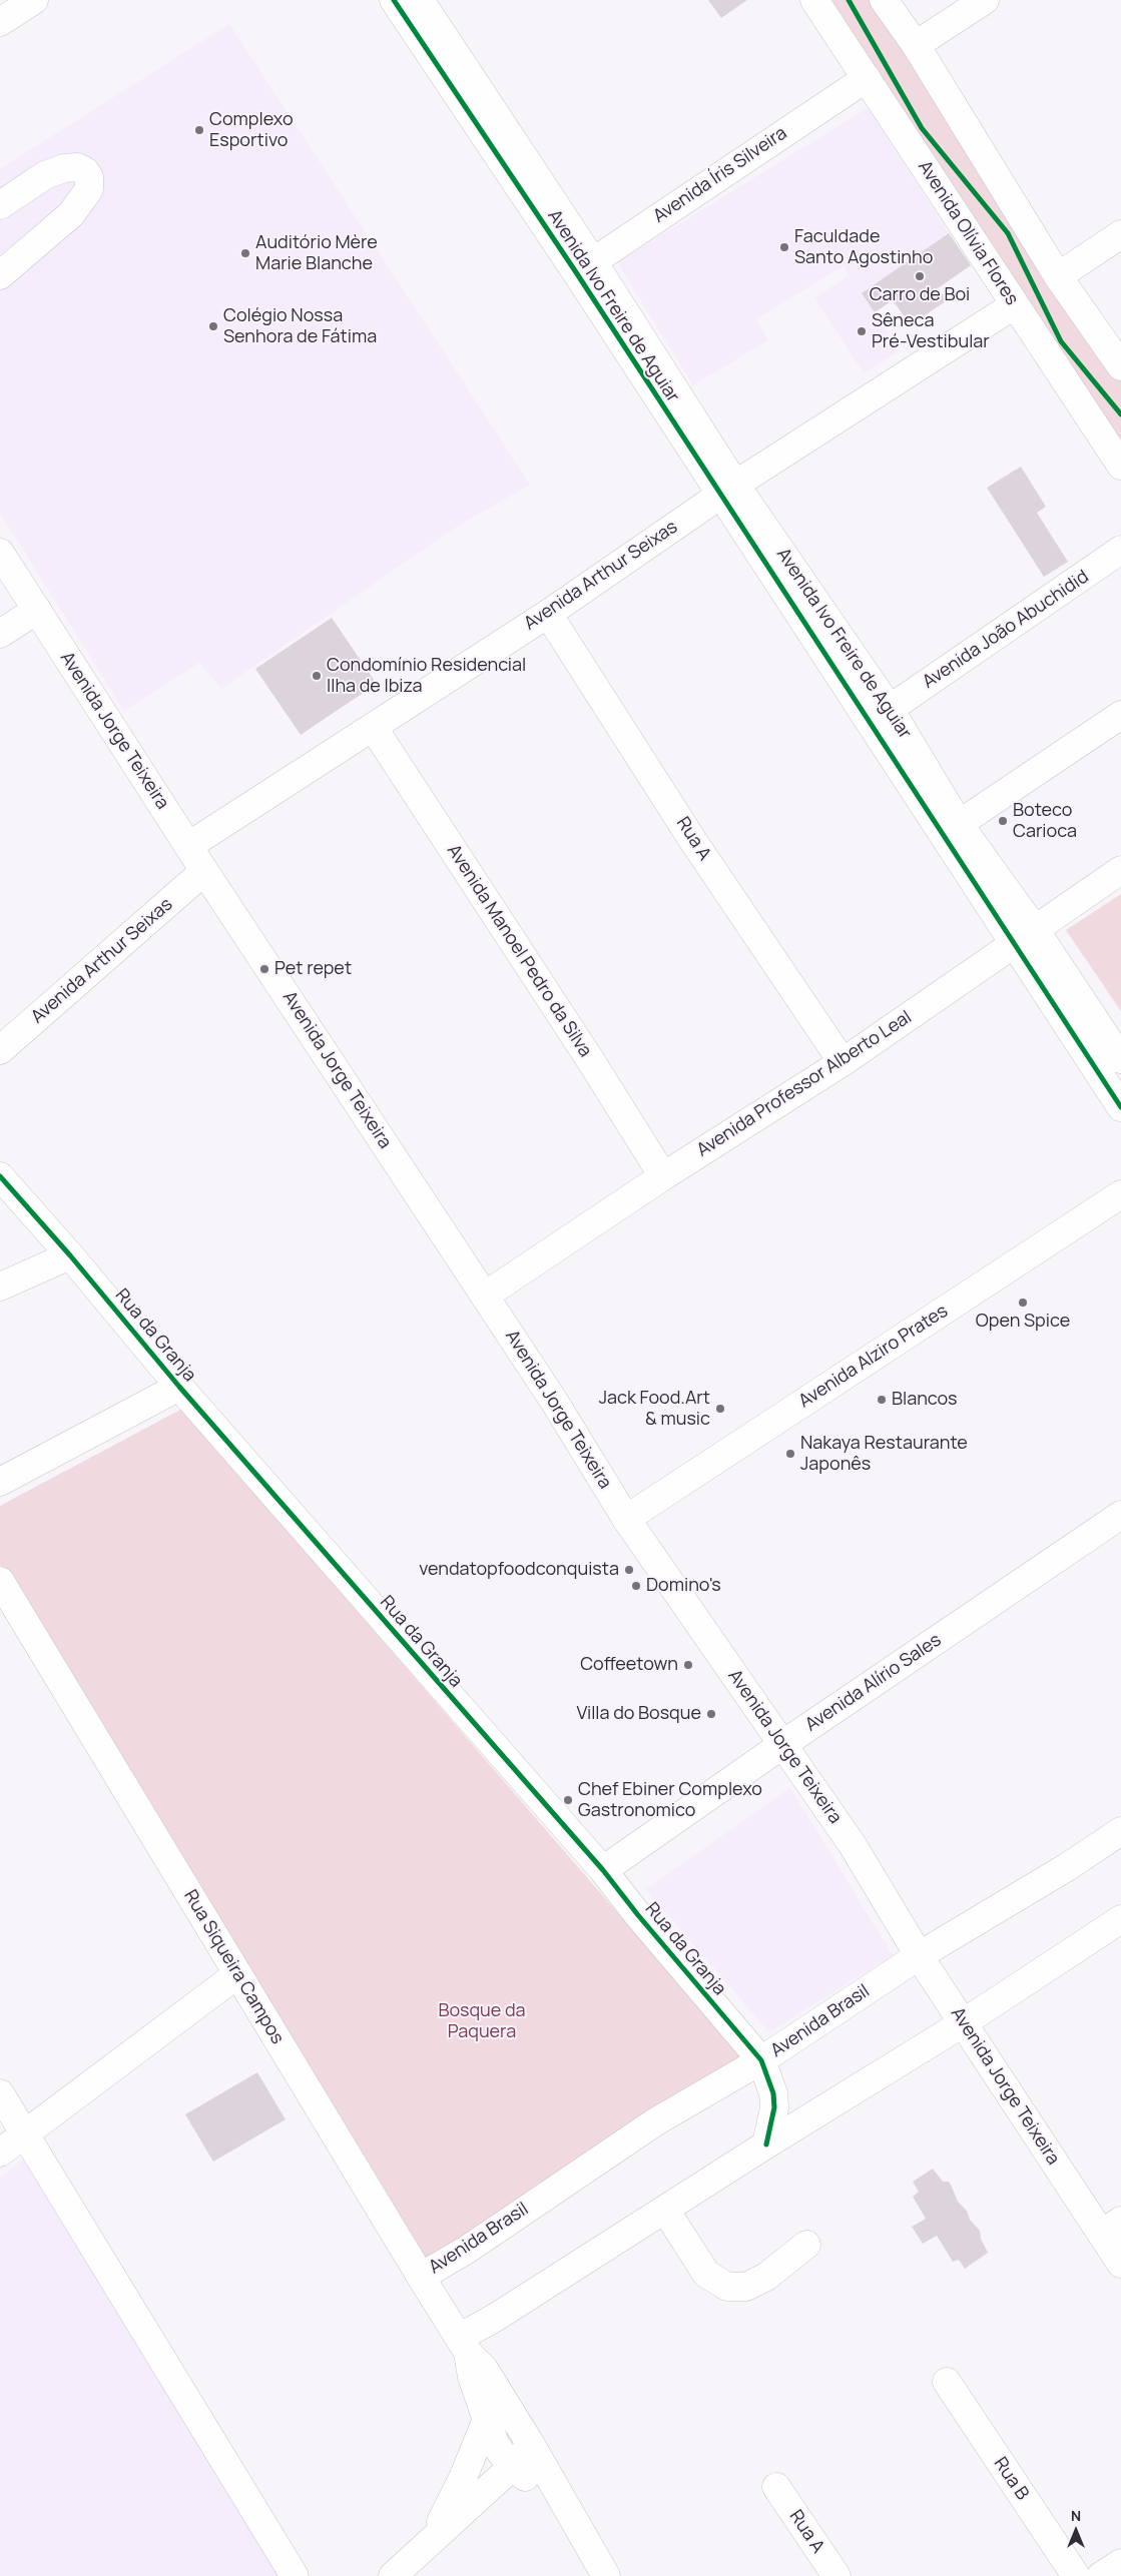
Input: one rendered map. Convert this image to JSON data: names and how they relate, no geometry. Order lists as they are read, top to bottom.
{
  "streets": {
    "street": [
      "Avenida Íris Silveira",
      "Avenida Olívia Flores",
      "Avenida Ivo Freire de Aguiar",
      "Avenida Arthur Seixas",
      "Avenida João Abuchidid",
      "Avenida Jorge Teixeira",
      "Rua A",
      "Avenida Manoel Pedro da Silva",
      "Avenida Professor Alberto Leal",
      "Rua da Granja",
      "Avenida Alziro Prates",
      "Avenida Alírio Sales",
      "Rua Siqueira Campos",
      "Avenida Brasil",
      "Rua B"
    ]
  },
  "crossings": [
    ["Avenida Íris Silveira", "Avenida Olívia Flores"],
    ["Avenida Íris Silveira", "Avenida Ivo Freire de Aguiar"],
    ["Avenida Olívia Flores", "Avenida Arthur Seixas"],
    ["Avenida Ivo Freire de Aguiar", "Avenida Arthur Seixas"],
    ["Avenida Ivo Freire de Aguiar", "Avenida João Abuchidid"],
    ["Avenida Ivo Freire de Aguiar", "Avenida Professor Alberto Leal"],
    ["Avenida Arthur Seixas", "Avenida Jorge Teixeira"],
    ["Avenida Arthur Seixas", "Rua A"],
    ["Avenida Arthur Seixas", "Avenida Manoel Pedro da Silva"],
    ["Avenida Jorge Teixeira", "Avenida Professor Alberto Leal"],
    ["Avenida Jorge Teixeira", "Avenida Alziro Prates"],
    ["Avenida Jorge Teixeira", "Avenida Alírio Sales"],
    ["Avenida Jorge Teixeira", "Avenida Brasil"],
    ["Rua A", "Avenida Professor Alberto Leal"],
    ["Avenida Manoel Pedro da Silva", "Avenida Professor Alberto Leal"],
    ["Rua da Granja", "Avenida Alírio Sales"],
    ["Rua da Granja", "Avenida Brasil"],
    ["Rua Siqueira Campos", "Avenida Brasil"]
  ],
  "parks": ["Bosque da Paquera"],
  "places": [
    "Complexo Esportivo",
    "Faculdade Santo Agostinho",
    "Auditório Mère Marie Blanche",
    "Carro de Boi",
    "Colégio Nossa Senhora de Fátima",
    "Sêneca Pré-Vestibular",
    "Condomínio Residencial Ilha de Ibiza",
    "Boteco Carioca",
    "Pet repet",
    "Open Spice",
    "Blancos",
    "Jack Food.Art & music",
    "Nakaya Restaurante Japonês",
    "vendatopfoodconquista",
    "Domino's",
    "Coffeetown",
    "Villa do Bosque",
    "Chef Ebiner Complexo Gastronomico"
  ],
  "north": "top"
}
